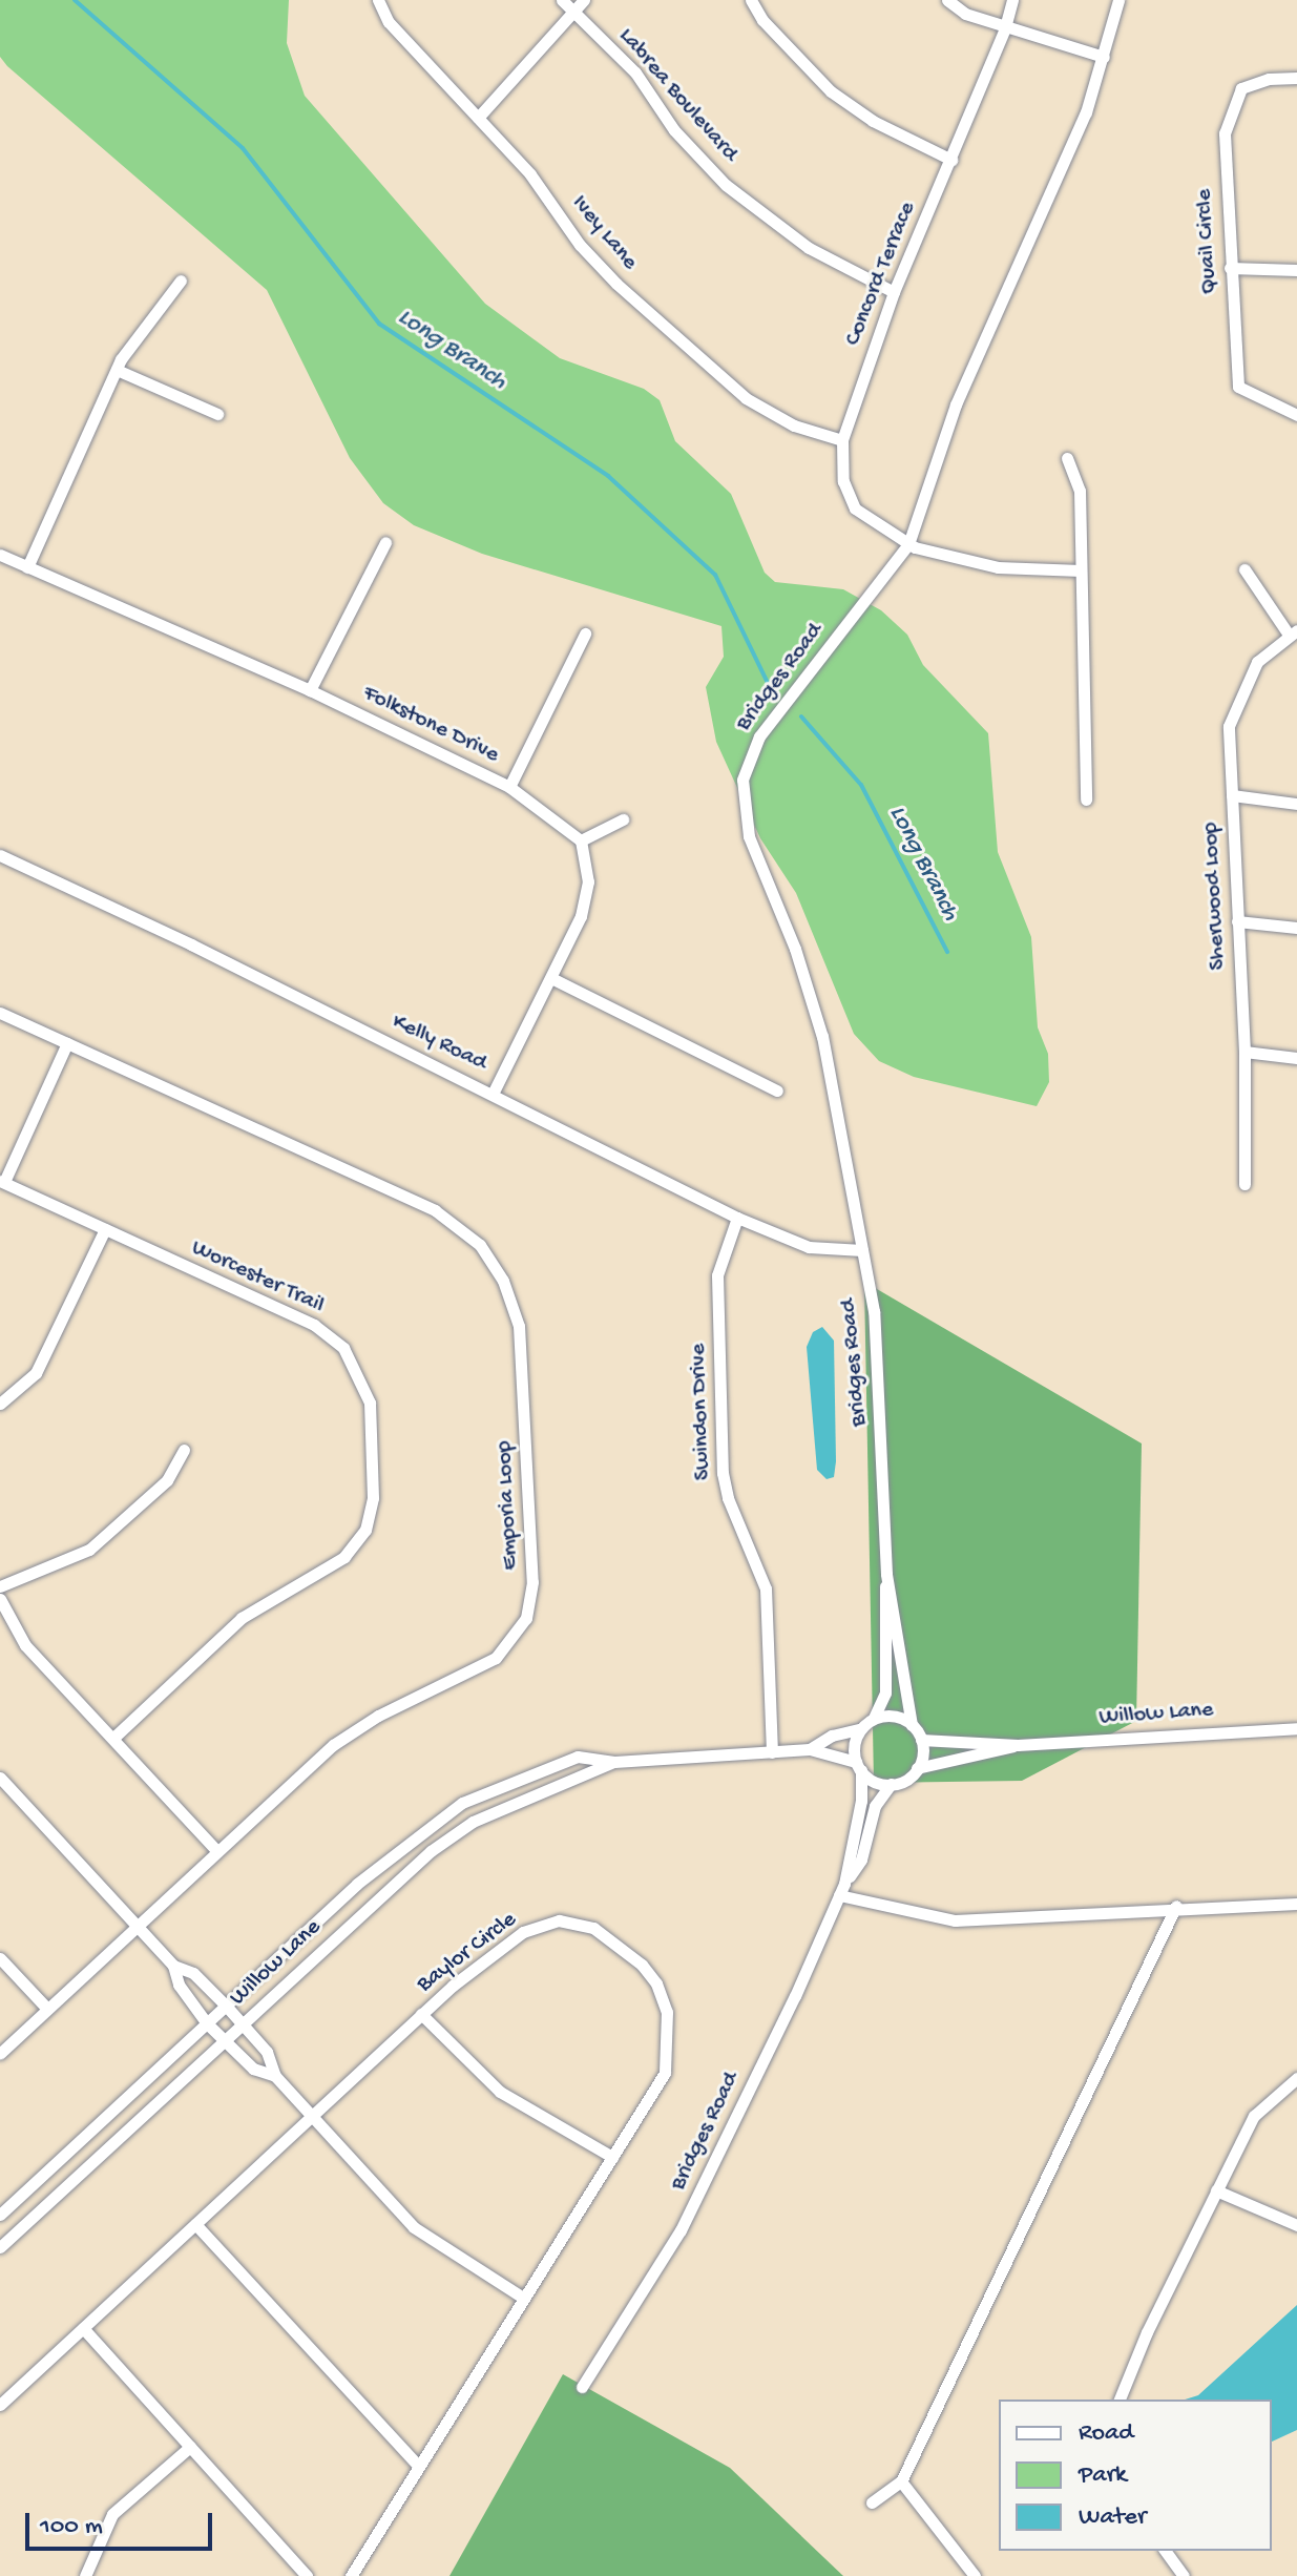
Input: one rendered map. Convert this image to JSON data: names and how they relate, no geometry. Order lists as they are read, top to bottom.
{
  "streets": {
    "street": [
      "Labrea Boulevard",
      "Ivey Lane",
      "Quail Circle",
      "Concord Terrace",
      "Bridges Road",
      "Folkstone Drive",
      "Sherwood Loop",
      "Kelly Road",
      "Worcester Trail",
      "Swindon Drive",
      "Emporia Loop",
      "Willow Lane",
      "Baylor Circle"
    ]
  },
  "crossings": [
    ["Labrea Boulevard", "Concord Terrace"],
    ["Ivey Lane", "Concord Terrace"],
    ["Concord Terrace", "Bridges Road"],
    ["Bridges Road", "Kelly Road"],
    ["Bridges Road", "Willow Lane"],
    ["Kelly Road", "Swindon Drive"],
    ["Swindon Drive", "Willow Lane"]
  ],
  "water": ["Long Branch"],
  "legend": ["Road", "Park", "Water"],
  "scale_bar": "100 m"
}
